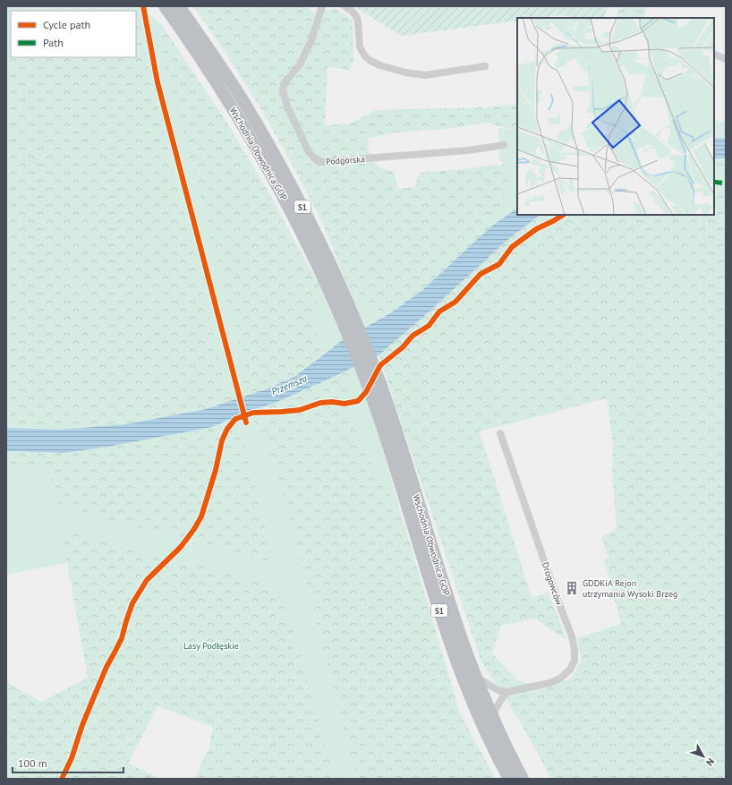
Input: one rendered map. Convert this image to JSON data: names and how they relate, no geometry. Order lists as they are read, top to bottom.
{
  "streets": {
    "highway": ["Wschodnia Obwodnica GOP", "S1"],
    "street": ["Podgórska", "Drogowców"]
  },
  "water": ["Przemsza"],
  "parks": ["Lasy Podłęskie"],
  "places": {
    "building": ["GDDKiA Rejon utrzymania Wysoki Brzeg"]
  },
  "legend": ["Cycle path", "Path"],
  "scale_bar": "100 m",
  "north": "bottom right"
}
